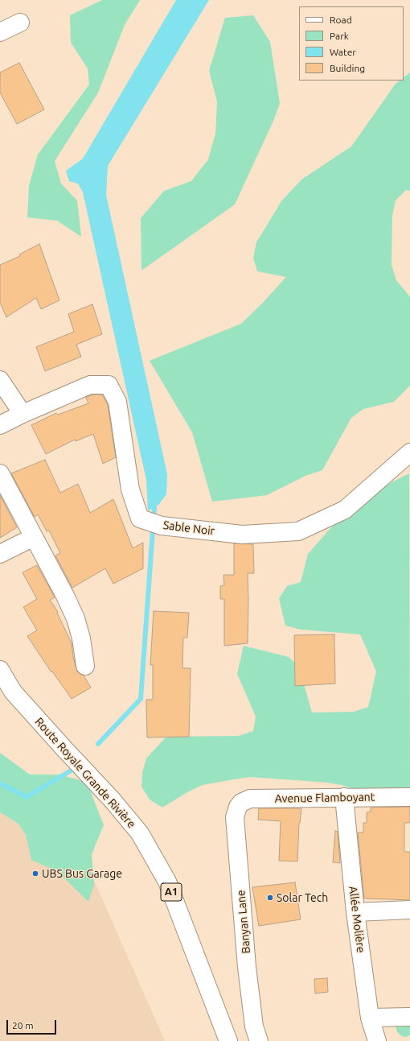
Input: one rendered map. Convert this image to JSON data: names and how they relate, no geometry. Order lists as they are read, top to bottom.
{
  "streets": {
    "street": [
      "Sable Noir",
      "Route Royale Grande Rivière",
      "Avenue Flamboyant",
      "A1",
      "Allée Molière",
      "Banyan Lane"
    ]
  },
  "crossings": [
    ["Avenue Flamboyant", "Allée Molière"],
    ["Avenue Flamboyant", "Banyan Lane"]
  ],
  "places": ["UBS Bus Garage", "Solar Tech"],
  "legend": [
    "Road",
    "Park",
    "Water",
    "Building"
  ],
  "scale_bar": "20 m"
}
